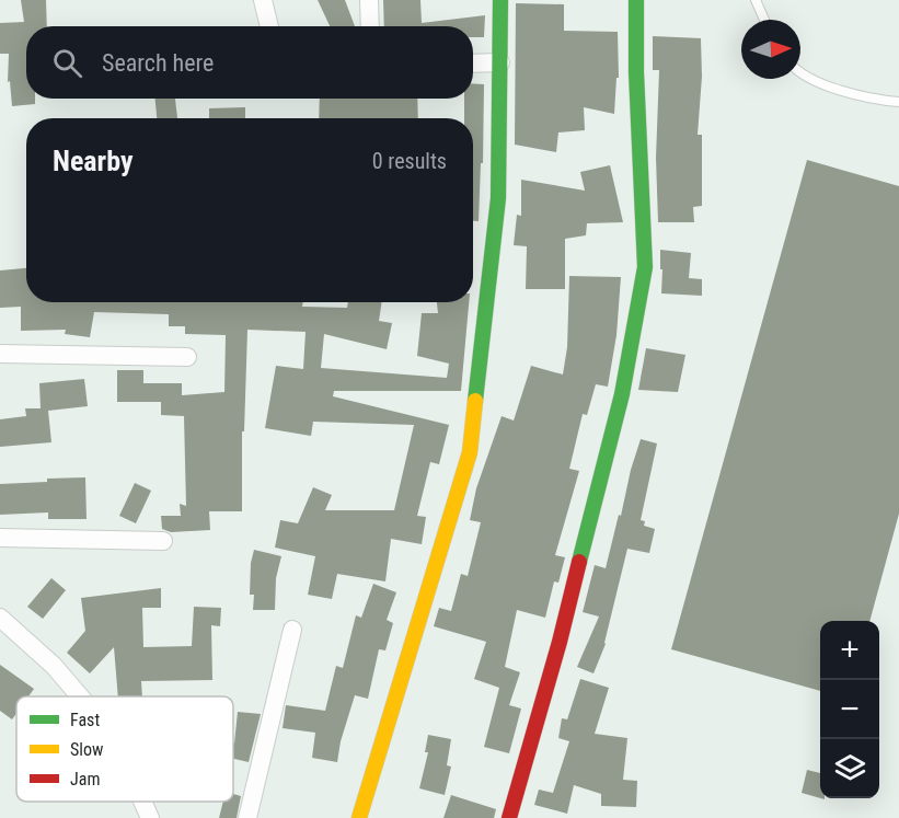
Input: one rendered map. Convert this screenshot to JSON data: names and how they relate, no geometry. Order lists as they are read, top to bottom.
{
  "legend": ["Fast", "Slow", "Jam"],
  "north": "right",
  "page": {
    "search": "Search here",
    "heading": ["Nearby", "0 results"],
    "map_buttons": ["+", "−"]
  }
}
